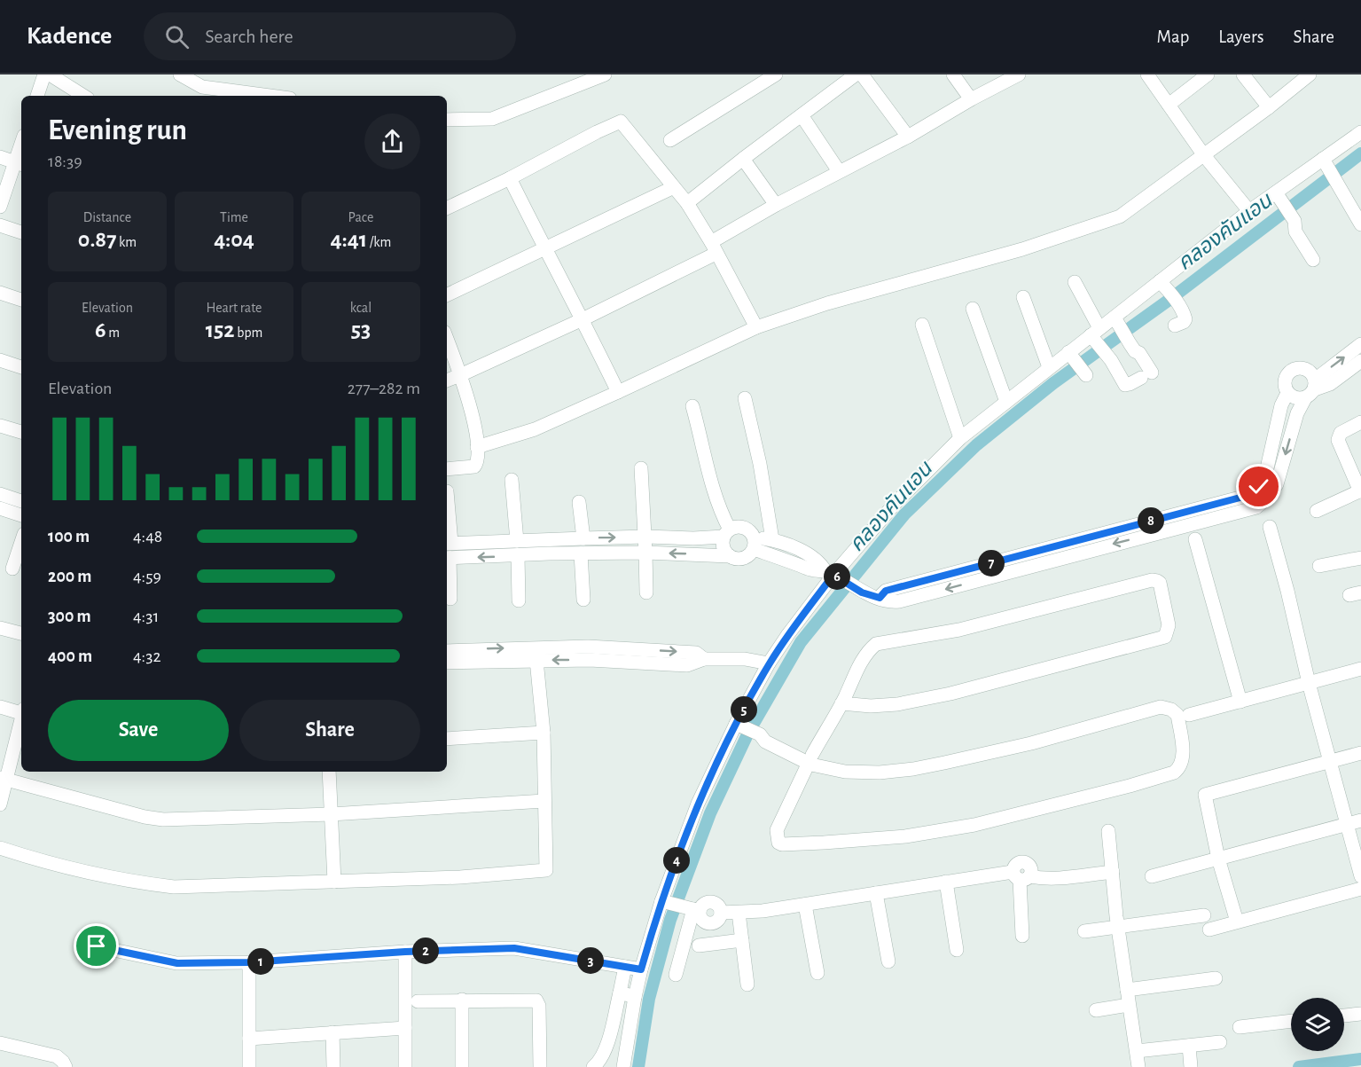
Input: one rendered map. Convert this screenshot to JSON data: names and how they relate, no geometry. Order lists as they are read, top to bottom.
{
  "water": ["คลองคันแอน"],
  "page": {
    "header": "Kadence",
    "search": "Search here",
    "nav": ["Map", "Layers", "Share"],
    "heading": ["Evening run", "18:39"],
    "stats": [
      ["Distance", "0.87 km"],
      ["Time", "4:04"],
      ["Pace", "4:41 /km"],
      ["Elevation", "6 m"],
      ["Heart rate", "152 bpm"],
      ["kcal", "53"]
    ],
    "chart": ["Elevation", "277–282 m"],
    "pins": [
      "8",
      "7",
      "6",
      "5",
      "4",
      "2",
      "3",
      "1"
    ],
    "list": [
      {
        "name": "100 m",
        "note": "4:48"
      },
      {
        "name": "200 m",
        "note": "4:59"
      },
      {
        "name": "300 m",
        "note": "4:31"
      },
      {
        "name": "400 m",
        "note": "4:32"
      }
    ],
    "buttons": ["Save", "Share"]
  }
}
